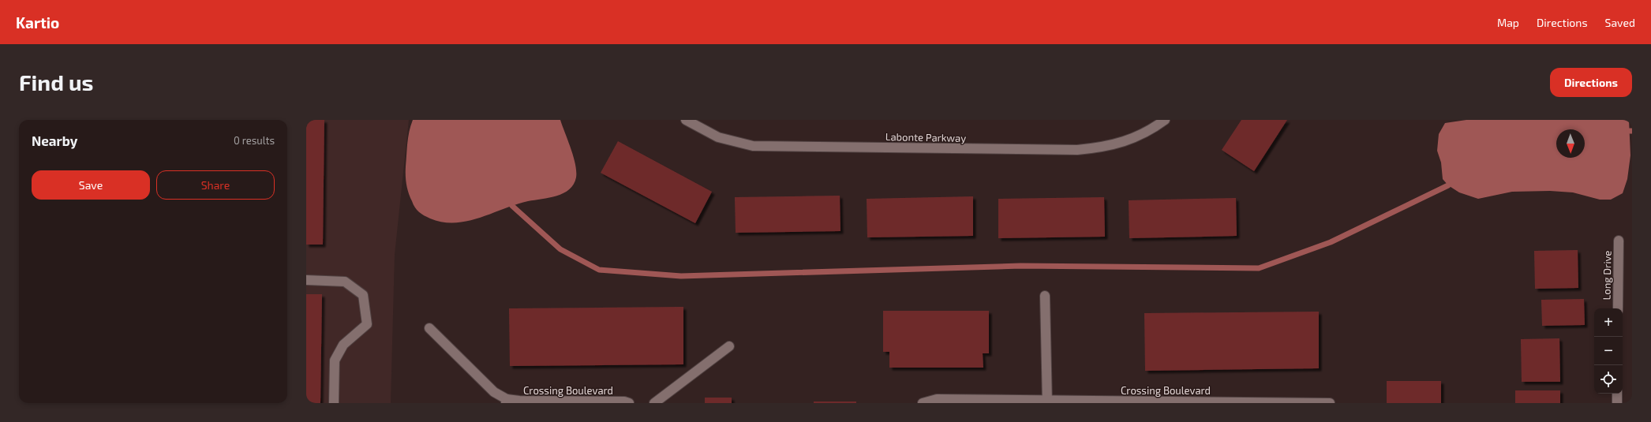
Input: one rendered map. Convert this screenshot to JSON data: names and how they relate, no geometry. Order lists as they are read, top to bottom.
{
  "streets": {
    "street": ["Labonte Parkway", "Long Drive", "Crossing Boulevard"]
  },
  "north": "bottom",
  "page": {
    "header": "Kartio",
    "nav": ["Map", "Directions", "Saved"],
    "buttons": [
      "Directions",
      ["Save", "Share"]
    ],
    "title": "Find us",
    "heading": ["Nearby", "0 results"],
    "map_buttons": ["+", "−"]
  }
}
